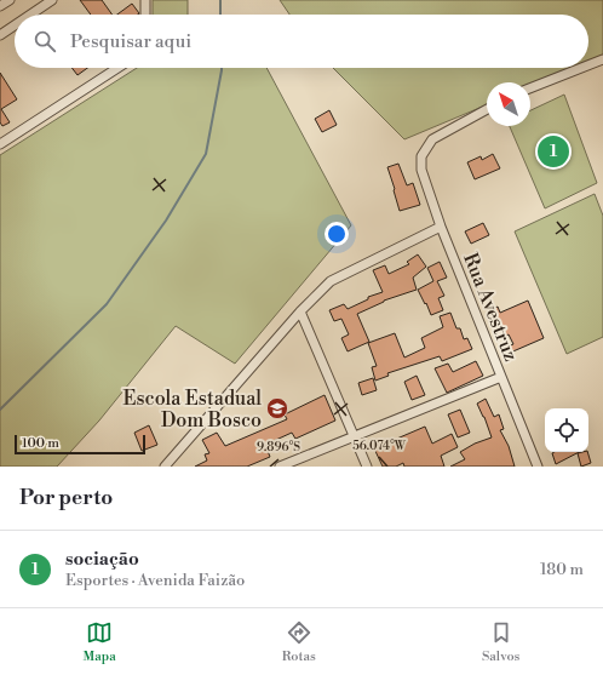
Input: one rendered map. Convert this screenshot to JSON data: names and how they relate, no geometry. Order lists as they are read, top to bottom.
{
  "streets": {
    "street": ["Rua Avestruz"]
  },
  "places": {
    "school or university": ["Escola Estadual Dom Bosco"]
  },
  "scale_bar": "100 m",
  "north": "top left",
  "page": {
    "search": "Pesquisar aqui",
    "pins": "1",
    "scale": "100 m",
    "heading": "Por perto",
    "list": [
      {
        "mark": "1",
        "name": "sociação",
        "note": "Esportes · Avenida Faizão",
        "value": "180 m"
      }
    ],
    "nav": ["Mapa", "Rotas", "Salvos"]
  },
  "coordinates": ["56.074°W", "9.896°S"]
}
